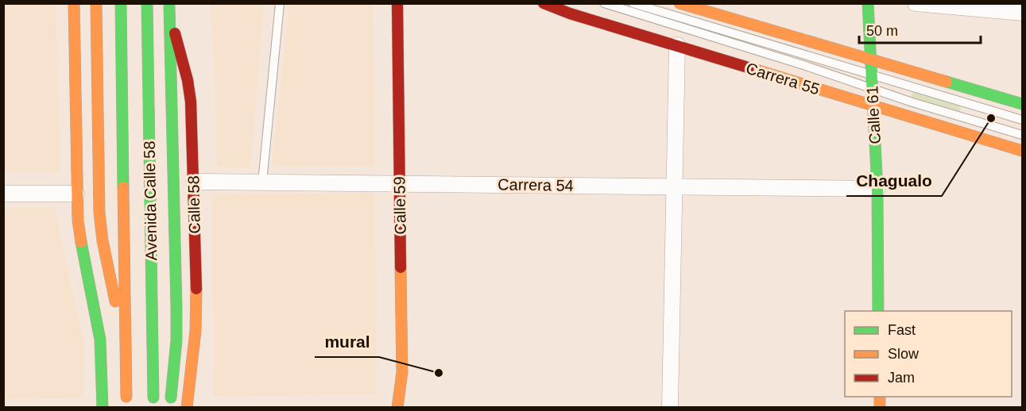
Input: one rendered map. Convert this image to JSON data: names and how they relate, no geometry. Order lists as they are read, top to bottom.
{
  "streets": {
    "main road": [
      "Carrera 55",
      "Calle 61",
      "Avenida Calle 58",
      "Calle 58",
      "Calle 59"
    ],
    "street": ["Carrera 54"]
  },
  "crossings": [
    ["Carrera 55", "Calle 61"],
    ["Calle 61", "Carrera 54"],
    ["Carrera 54", "Calle 58"],
    ["Carrera 54", "Calle 59"]
  ],
  "places": ["Chagualo", "mural"],
  "legend": ["Fast", "Slow", "Jam"],
  "scale_bar": "50 m"
}
